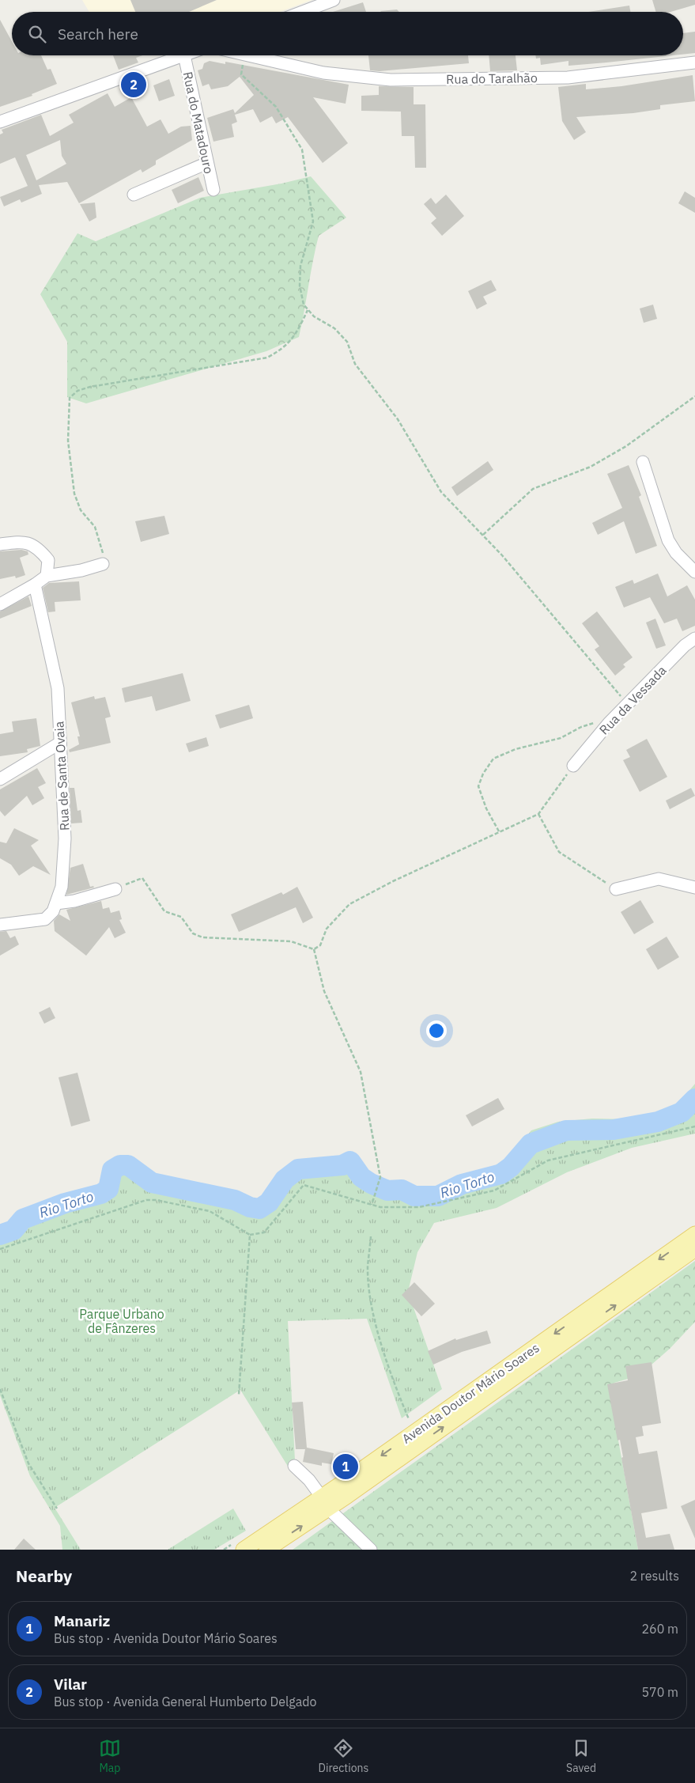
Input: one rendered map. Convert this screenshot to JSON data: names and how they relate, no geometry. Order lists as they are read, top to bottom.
{
  "streets": {
    "main road": ["Avenida Doutor Mário Soares"],
    "street": [
      "Rua do Taralhão",
      "Rua do Matadouro",
      "Rua da Vessada",
      "Rua de Santa Ovaia"
    ]
  },
  "water": ["Rio Torto"],
  "parks": ["Parque Urbano de Fânzeres"],
  "page": {
    "search": "Search here",
    "pins": ["2", "1"],
    "heading": ["Nearby", "2 results"],
    "list": [
      {
        "mark": "1",
        "name": "Manariz",
        "note": "Bus stop · Avenida Doutor Mário Soares",
        "value": "260 m"
      },
      {
        "mark": "2",
        "name": "Vilar",
        "note": "Bus stop · Avenida General Humberto Delgado",
        "value": "570 m"
      }
    ],
    "nav": ["Map", "Directions", "Saved"]
  }
}
